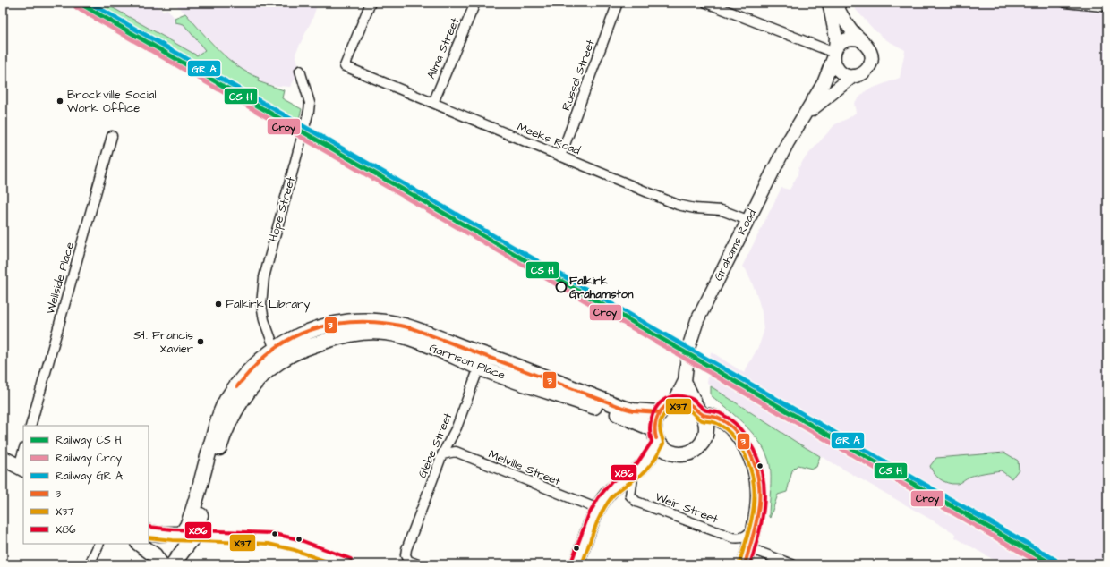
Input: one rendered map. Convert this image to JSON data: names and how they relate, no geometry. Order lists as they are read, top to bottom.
{
  "streets": {
    "main road": ["Grahams Road", "Garrison Place"],
    "street": [
      "Alma Street",
      "Russel Street",
      "Meeks Road",
      "Hope Street",
      "Wellside Place",
      "Glebe Street",
      "Melville Street",
      "Weir Street"
    ]
  },
  "crossings": [
    ["Alma Street", "Meeks Road"],
    ["Russel Street", "Meeks Road"],
    ["Meeks Road", "Grahams Road"],
    ["Hope Street", "Garrison Place"],
    ["Grahams Road", "Garrison Place"],
    ["Garrison Place", "Glebe Street"],
    ["Glebe Street", "Melville Street"]
  ],
  "places": [
    "Brockville Social Work Office",
    "Falkirk Grahamston",
    "Falkirk Library",
    "St. Francis Xavier"
  ],
  "lines": [
    "rail line Croy",
    "transit line 3",
    "transit line X86",
    "transit line X37"
  ],
  "legend": [
    "Railway CS H",
    "Railway Croy",
    "Railway GR A",
    "3",
    "X37",
    "X86"
  ]
}
